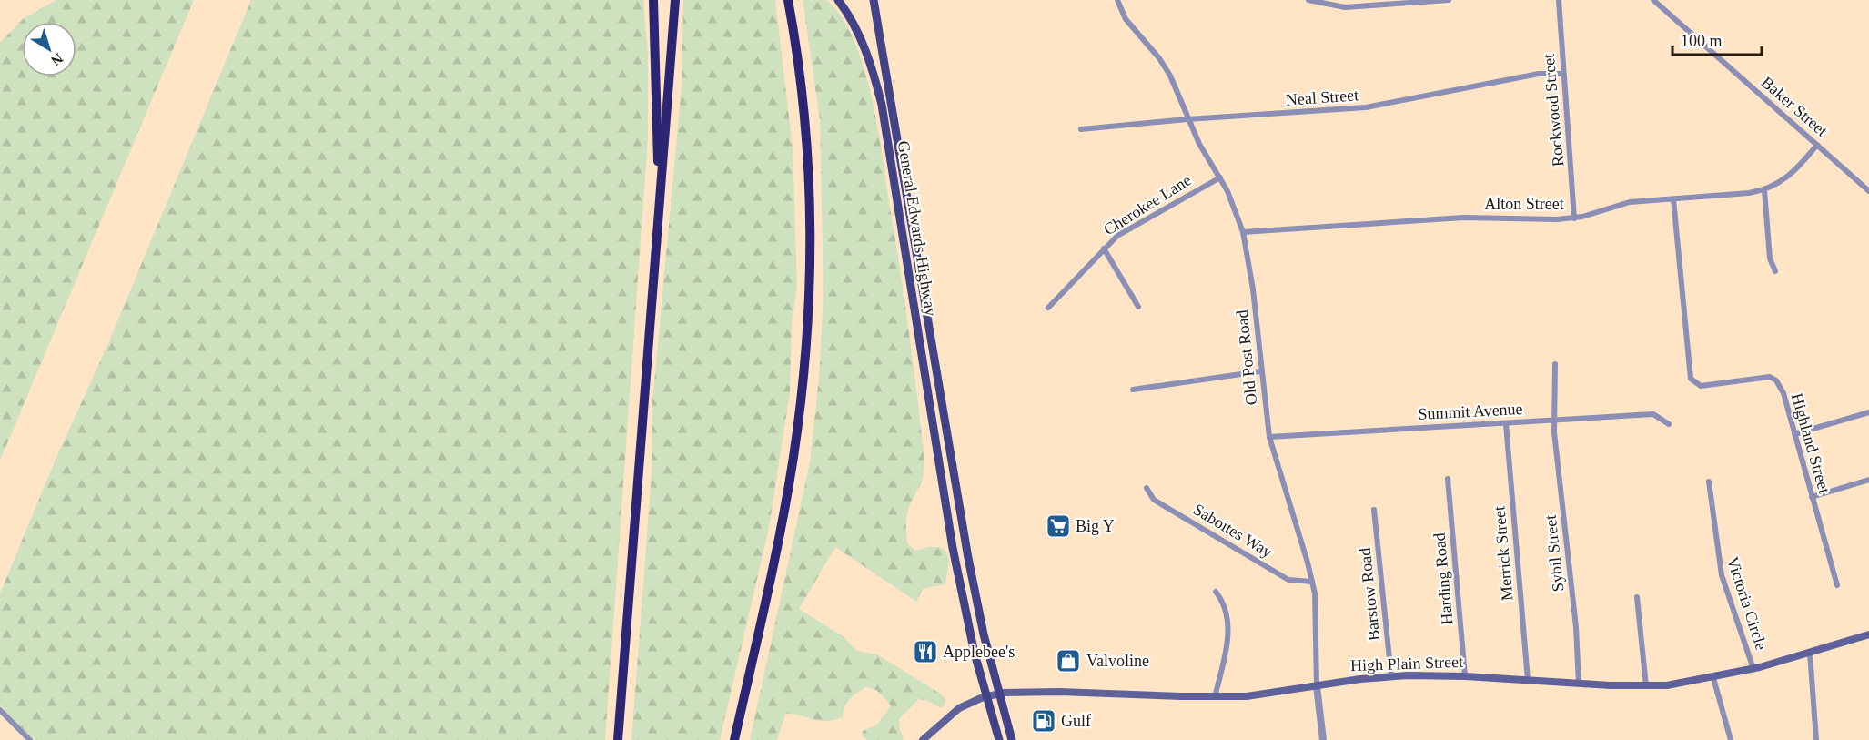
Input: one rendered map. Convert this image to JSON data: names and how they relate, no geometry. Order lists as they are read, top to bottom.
{
  "streets": {
    "main road": ["General Edwards Highway", "High Plain Street"],
    "street": [
      "Neal Street",
      "Baker Street",
      "Rockwood Street",
      "Alton Street",
      "Cherokee Lane",
      "Old Post Road",
      "Summit Avenue",
      "Highland Street",
      "Saboites Way",
      "Merrick Street",
      "Sybil Street",
      "Harding Road",
      "Barstow Road",
      "Victoria Circle"
    ]
  },
  "crossings": [
    ["Neal Street", "Rockwood Street"],
    ["Neal Street", "Old Post Road"],
    ["Baker Street", "Alton Street"],
    ["Rockwood Street", "Alton Street"],
    ["Alton Street", "Old Post Road"],
    ["Alton Street", "Highland Street"],
    ["Cherokee Lane", "Old Post Road"],
    ["General Edwards Highway", "High Plain Street"],
    ["Old Post Road", "Summit Avenue"],
    ["Old Post Road", "Saboites Way"],
    ["Old Post Road", "High Plain Street"],
    ["Summit Avenue", "Merrick Street"],
    ["Summit Avenue", "Sybil Street"],
    ["Merrick Street", "High Plain Street"],
    ["Sybil Street", "High Plain Street"],
    ["Harding Road", "High Plain Street"],
    ["Barstow Road", "High Plain Street"],
    ["Victoria Circle", "High Plain Street"]
  ],
  "places": {
    "supermarket": ["Big Y"],
    "restaurant": ["Applebee's"],
    "shop": ["Valvoline"],
    "fuel station": ["Gulf"]
  },
  "scale_bar": "100 m",
  "north": "bottom right"
}
